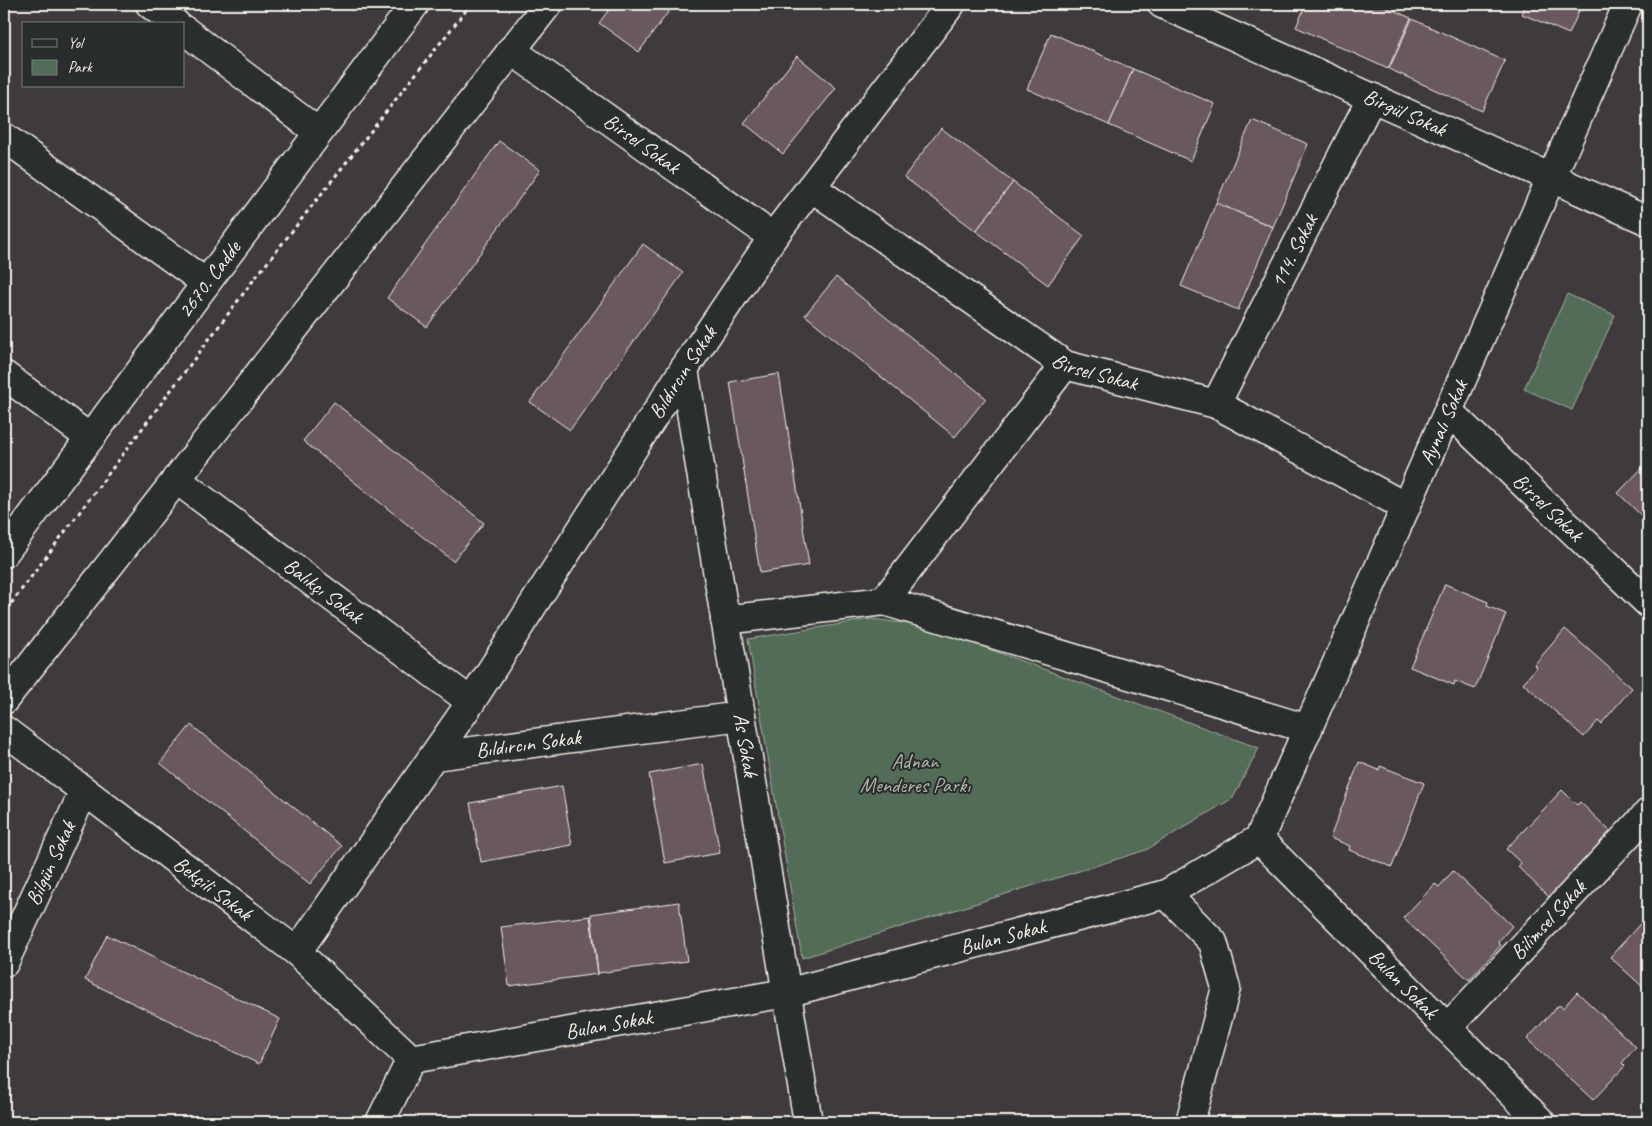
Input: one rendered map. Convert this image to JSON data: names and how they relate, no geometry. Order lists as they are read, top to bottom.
{
  "streets": {
    "street": [
      "Birgül Sokak",
      "Birsel Sokak",
      "114. Sokak",
      "2670. Cadde",
      "Bıldırcın Sokak",
      "Aynalı Sokak",
      "Balıkçı Sokak",
      "As Sokak",
      "Bilgün Sokak",
      "Bekçili Sokak",
      "Bilimsel Sokak",
      "Bulan Sokak"
    ]
  },
  "crossings": [
    ["Birgül Sokak", "114. Sokak"],
    ["Birgül Sokak", "Aynalı Sokak"],
    ["Birsel Sokak", "114. Sokak"],
    ["Birsel Sokak", "Bıldırcın Sokak"],
    ["Birsel Sokak", "Aynalı Sokak"],
    ["Bıldırcın Sokak", "Balıkçı Sokak"],
    ["Bıldırcın Sokak", "As Sokak"],
    ["Bıldırcın Sokak", "Bekçili Sokak"],
    ["Aynalı Sokak", "Bulan Sokak"],
    ["As Sokak", "Bulan Sokak"],
    ["Bilgün Sokak", "Bekçili Sokak"],
    ["Bekçili Sokak", "Bulan Sokak"],
    ["Bilimsel Sokak", "Bulan Sokak"]
  ],
  "parks": ["Adnan Menderes Parkı"],
  "legend": ["Yol", "Park"]
}
